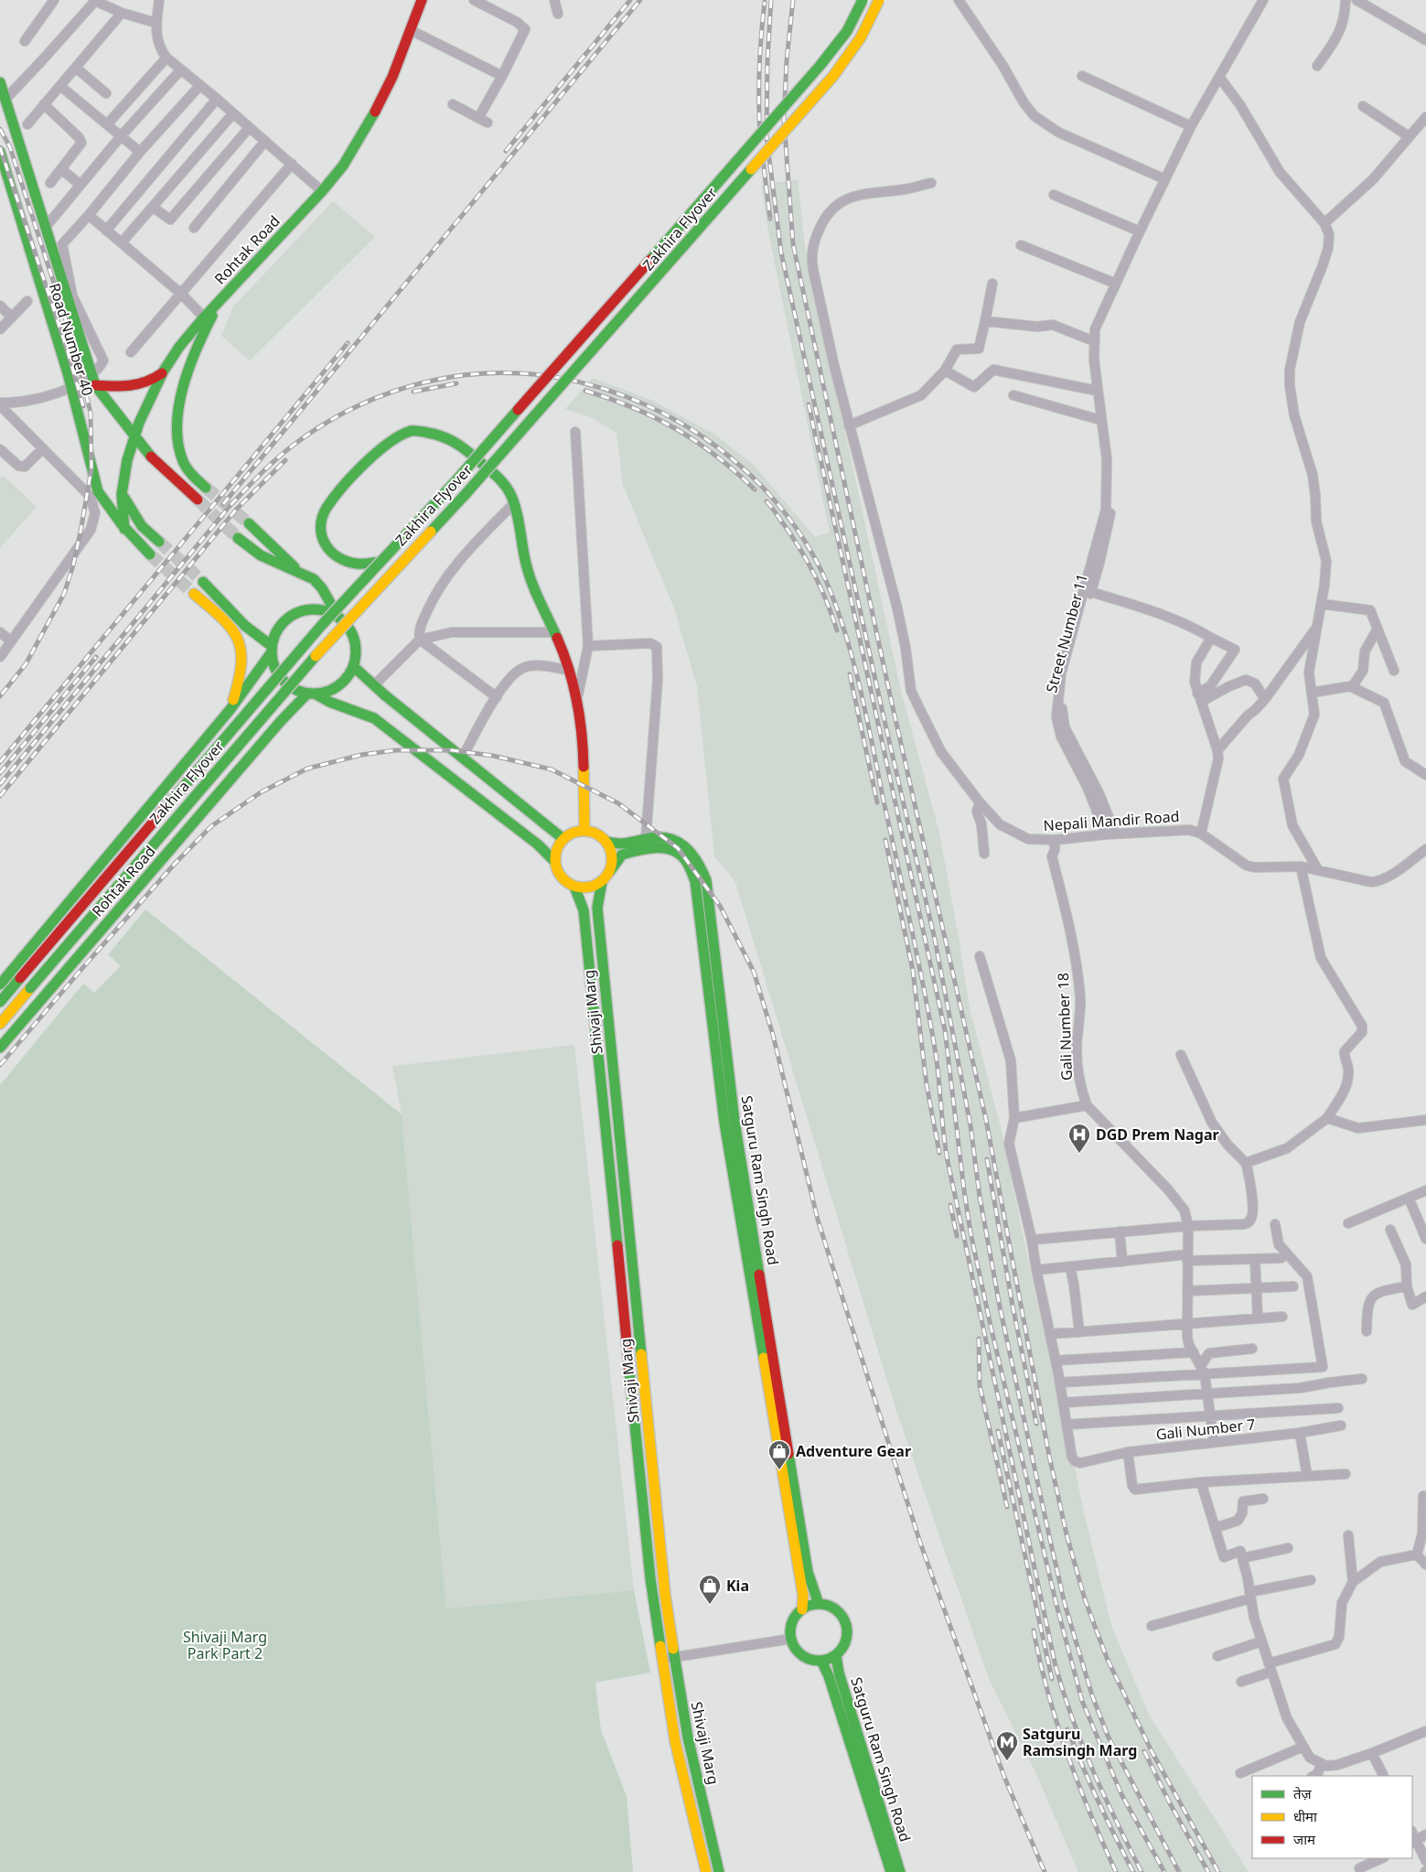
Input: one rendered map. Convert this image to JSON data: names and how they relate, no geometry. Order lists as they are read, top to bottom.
{
  "streets": {
    "main road": [
      "Zakhira Flyover",
      "Rohtak Road",
      "Road Number 40",
      "Shivaji Marg",
      "Satguru Ram Singh Road"
    ],
    "street": [
      "Street Number 11",
      "Nepali Mandir Road",
      "Gali Number 18",
      "Gali Number 7"
    ]
  },
  "crossings": [
    ["Rohtak Road", "Road Number 40"],
    ["Street Number 11", "Nepali Mandir Road"],
    ["Nepali Mandir Road", "Gali Number 18"],
    ["Shivaji Marg", "Satguru Ram Singh Road"]
  ],
  "parks": ["Shivaji Marg Park Part 2"],
  "places": {
    "hospital": ["DGD Prem Nagar"],
    "shop": ["Adventure Gear", "Kia"],
    "metro station": ["Satguru Ramsingh Marg"]
  },
  "legend": ["तेज़", "धीमा", "जाम"]
}
